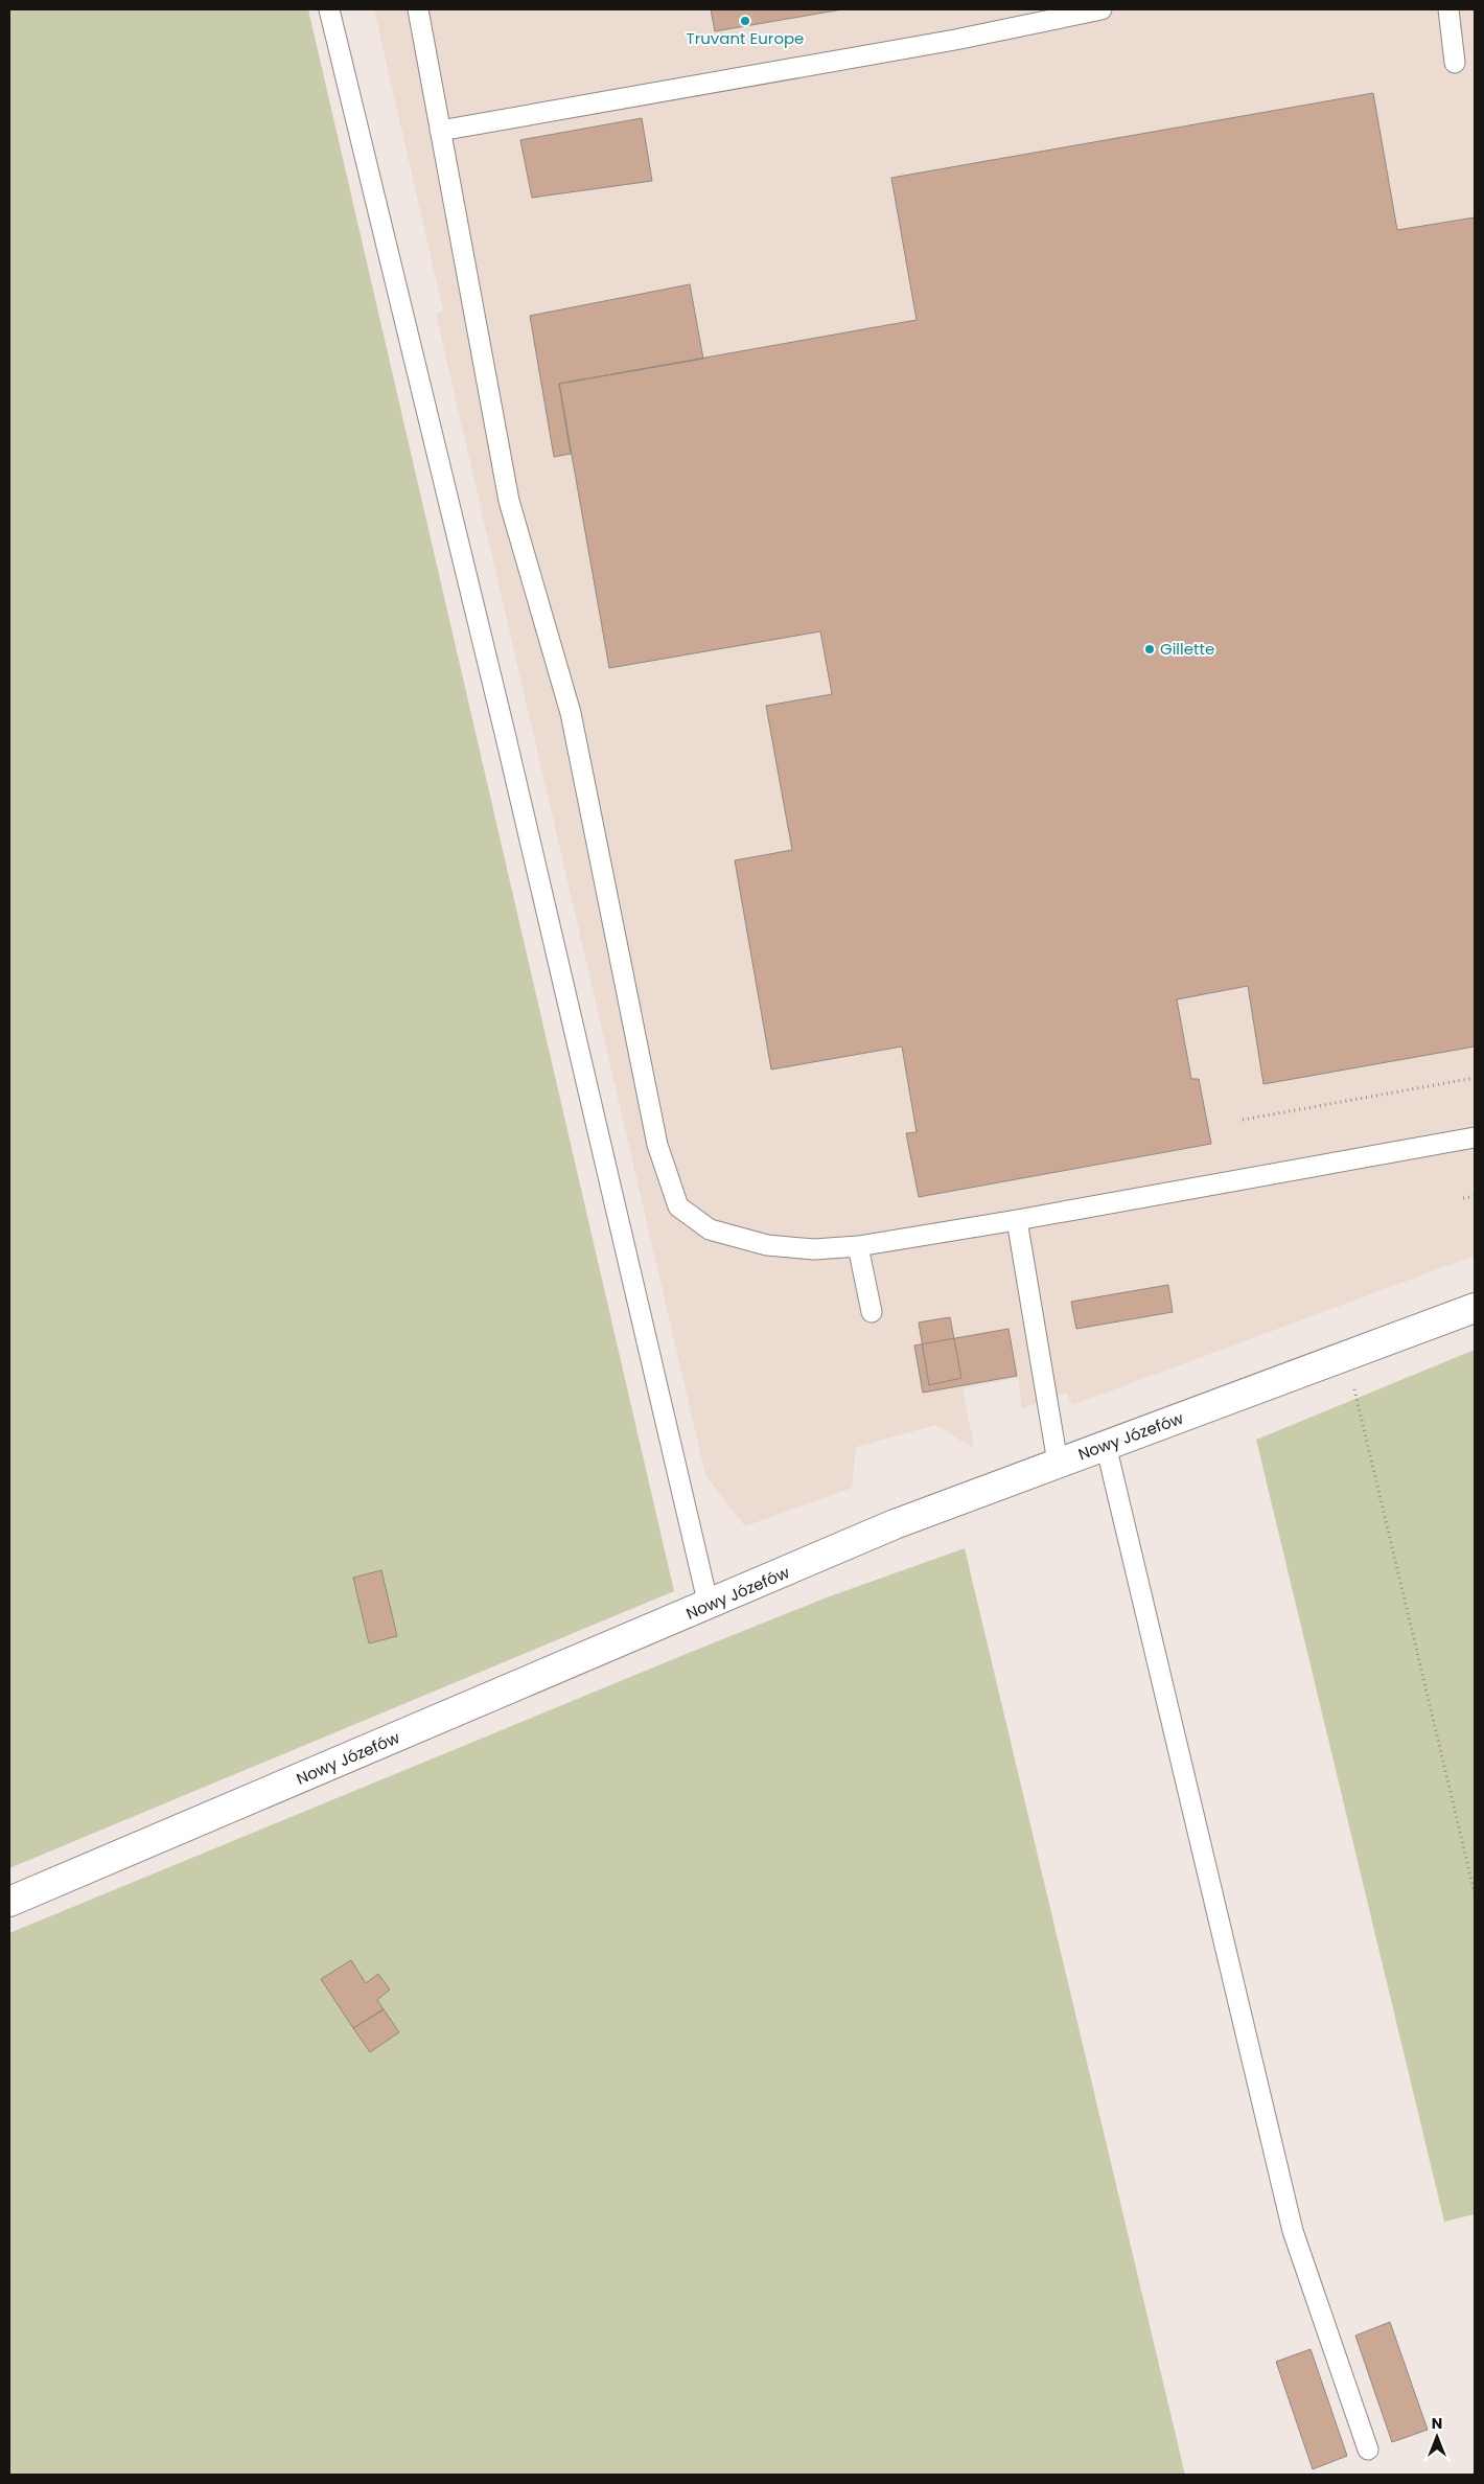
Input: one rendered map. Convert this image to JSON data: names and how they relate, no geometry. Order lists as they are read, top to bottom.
{
  "streets": {
    "street": ["Nowy Józefów"]
  },
  "places": ["Truvant Europe", "Gillette"],
  "north": "top"
}
